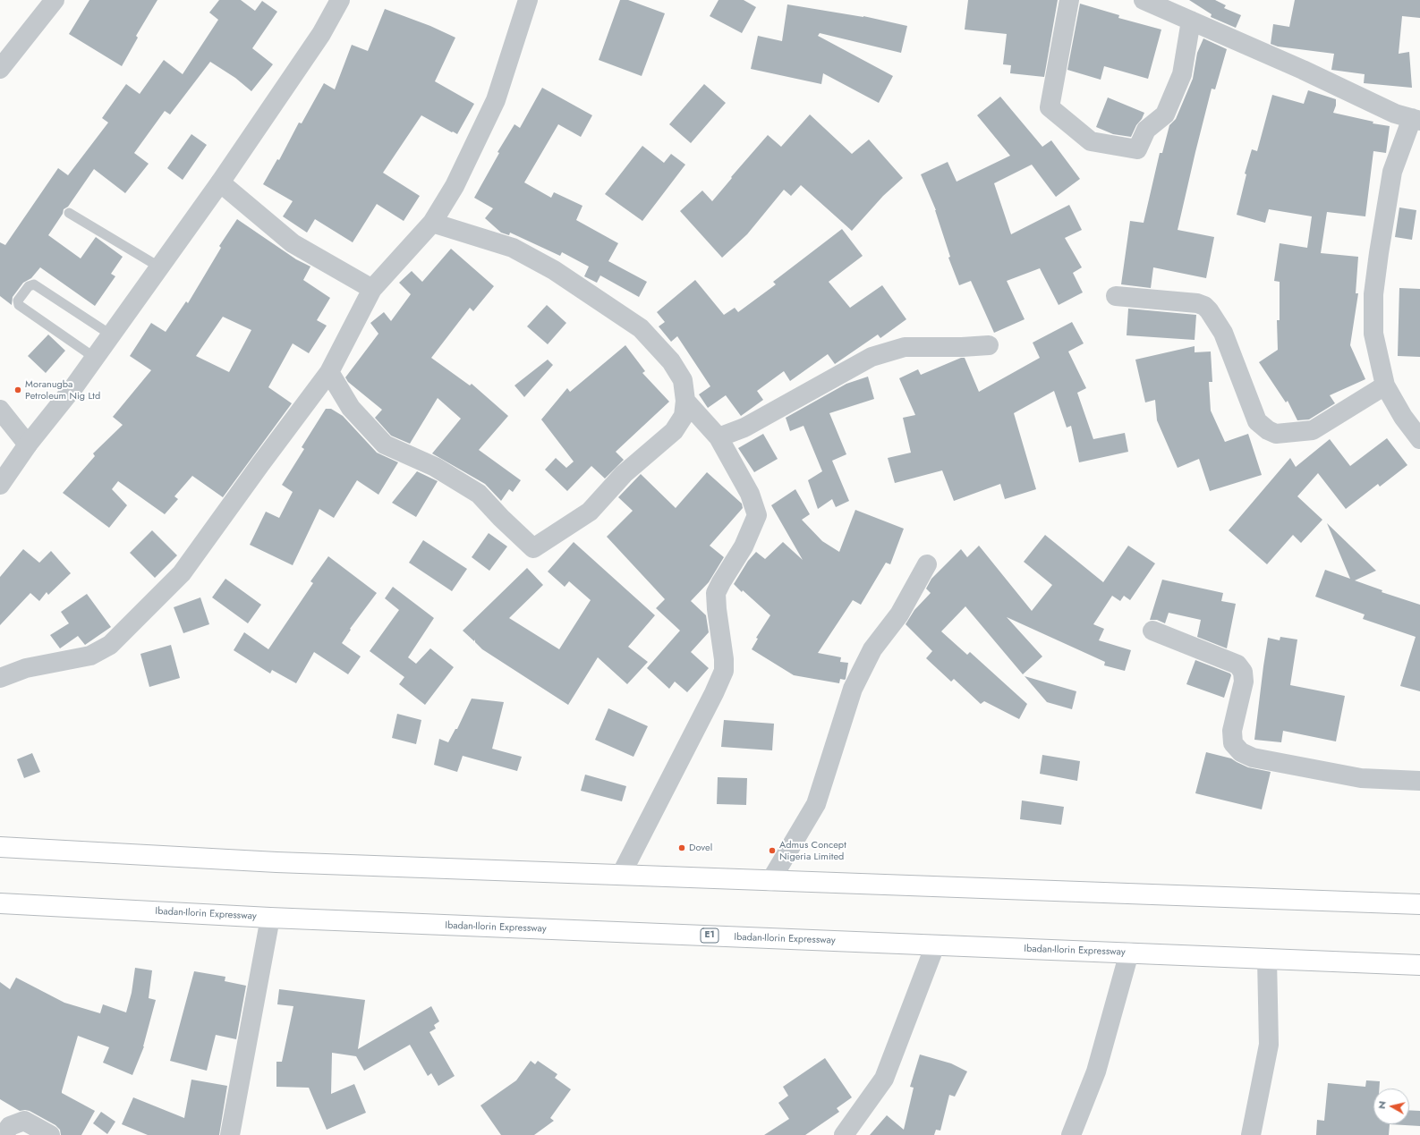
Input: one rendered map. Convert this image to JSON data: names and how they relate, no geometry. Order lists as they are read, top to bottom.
{
  "streets": {
    "highway": ["Ibadan-Ilorin Expressway", "E1"]
  },
  "places": ["Moranugba Petroleum Nig Ltd", "Dovel", "Admus Concept Nigeria Limited"],
  "north": "left"
}
